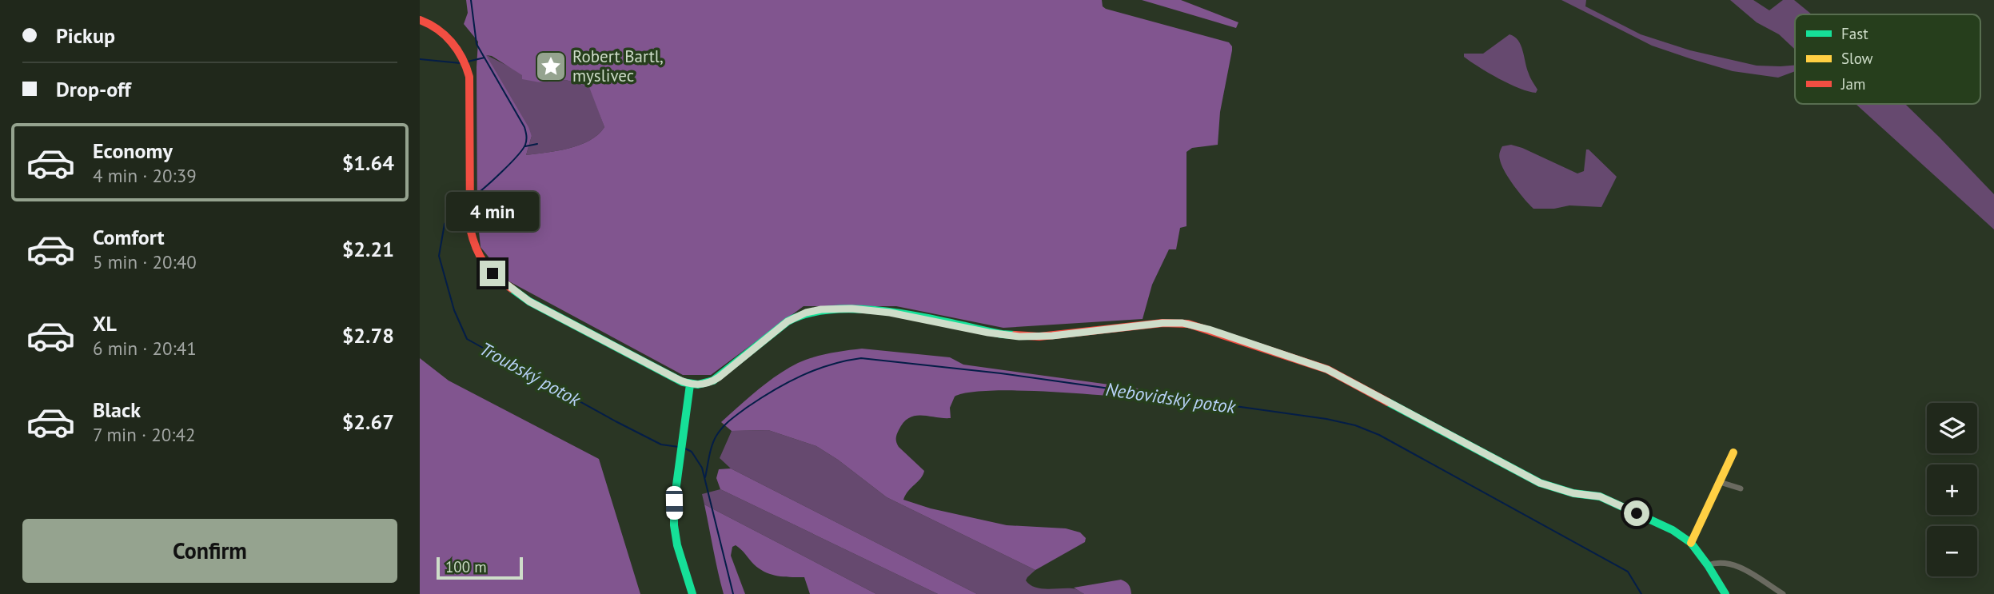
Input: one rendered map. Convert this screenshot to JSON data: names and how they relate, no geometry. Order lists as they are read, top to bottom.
{
  "water": ["Troubský potok", "Nebovidský potok"],
  "places": {
    "place": ["Robert Bartl, myslivec"]
  },
  "legend": ["Fast", "Slow", "Jam"],
  "scale_bar": "100 m",
  "page": {
    "banner": ["Pickup", "Drop-off"],
    "list": [
      {
        "name": "Economy",
        "note": "4 min · 20:39",
        "value": "$1.64"
      },
      {
        "name": "Comfort",
        "note": "5 min · 20:40",
        "value": "$2.21"
      },
      {
        "name": "XL",
        "note": "6 min · 20:41",
        "value": "$2.78"
      },
      {
        "name": "Black",
        "note": "7 min · 20:42",
        "value": "$2.67"
      }
    ],
    "bubble": "4 min",
    "map_buttons": ["+", "−"],
    "buttons": "Confirm",
    "scale": "100 m"
  }
}
